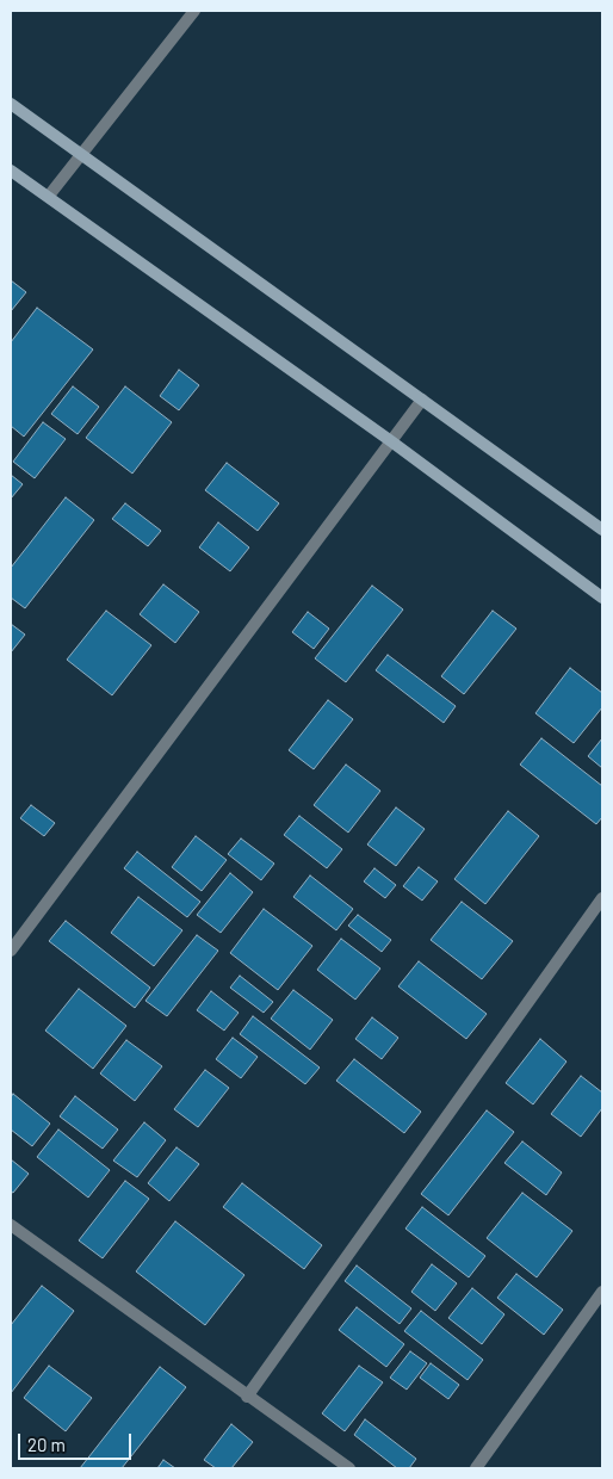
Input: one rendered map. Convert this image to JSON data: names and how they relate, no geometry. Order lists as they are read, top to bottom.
{
  "scale_bar": "20 m"
}
